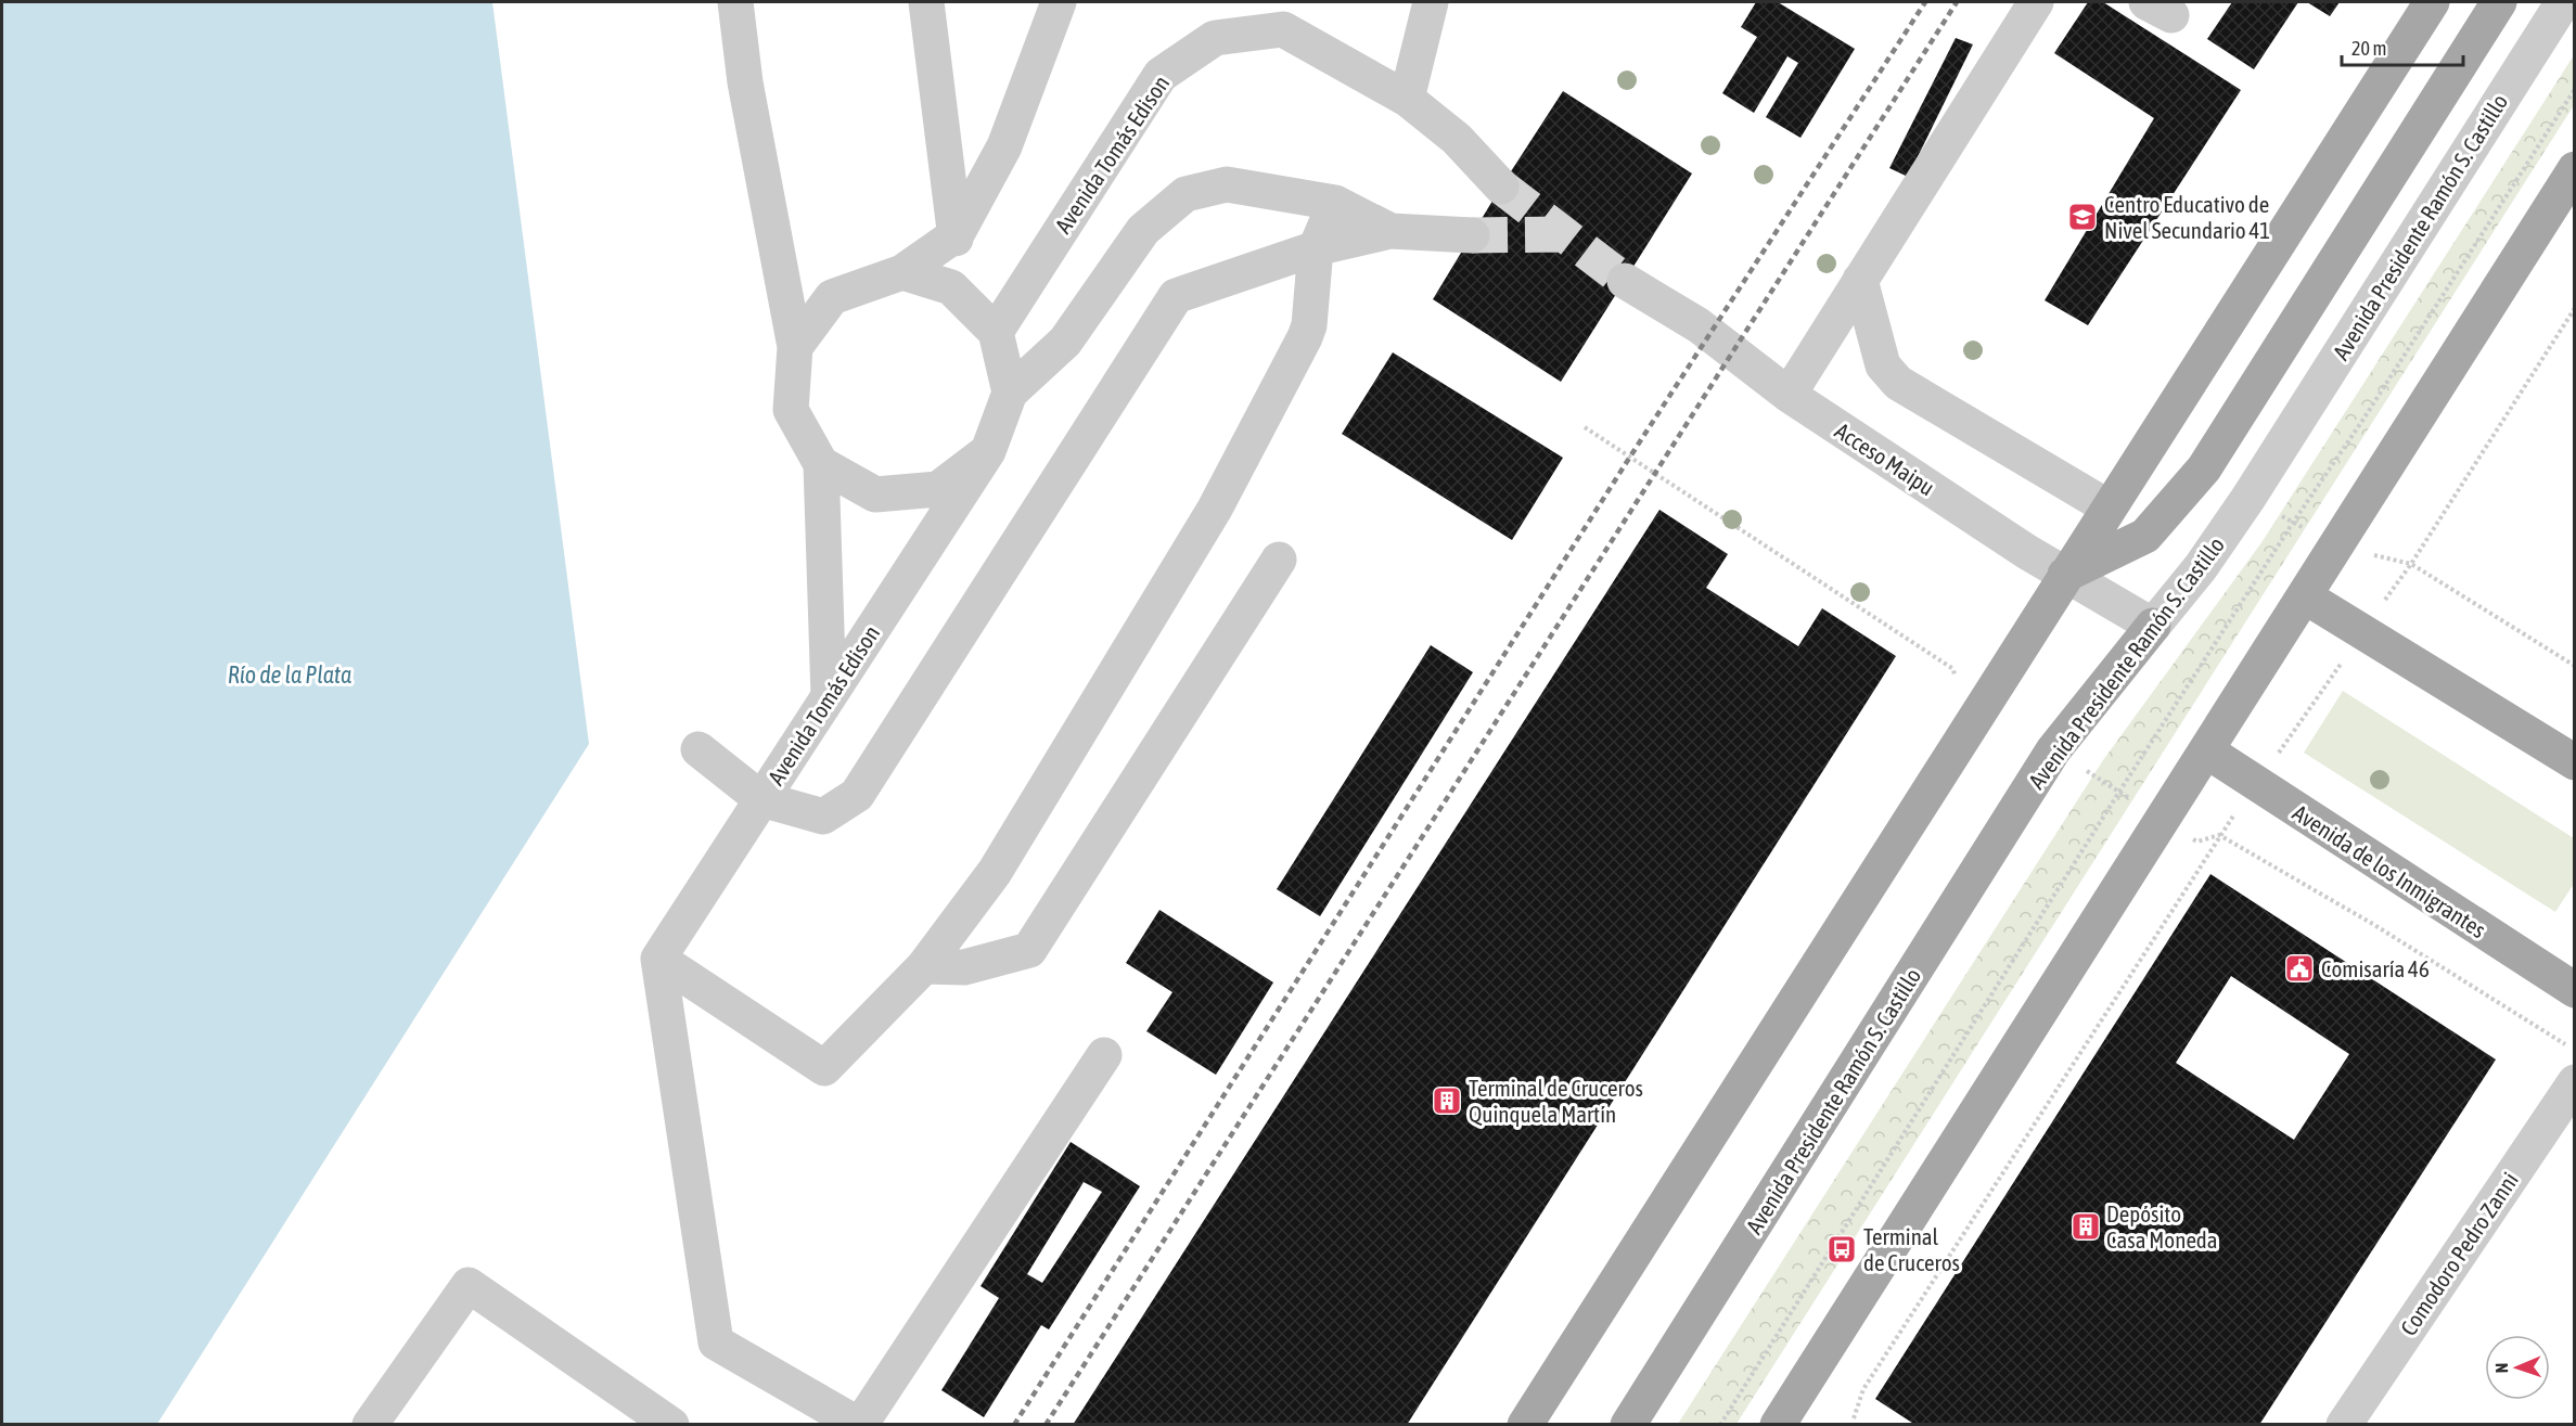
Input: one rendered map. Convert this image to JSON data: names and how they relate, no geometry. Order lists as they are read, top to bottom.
{
  "streets": {
    "main road": ["Avenida Presidente Ramón S. Castillo", "Avenida de los Inmigrantes"],
    "street": ["Avenida Tomás Edison", "Acceso Maipu", "Comodoro Pedro Zanni"]
  },
  "crossings": [
    ["Avenida Presidente Ramón S. Castillo", "Acceso Maipu"]
  ],
  "water": ["Río de la Plata"],
  "places": {
    "school or university": ["Centro Educativo de Nivel Secundario 41"],
    "public building": ["Comisaría 46"],
    "building": ["Terminal de Cruceros Quinquela Martín", "Depósito Casa Moneda"],
    "bus stop": ["Terminal de Cruceros"]
  },
  "scale_bar": "20 m",
  "north": "left"
}
